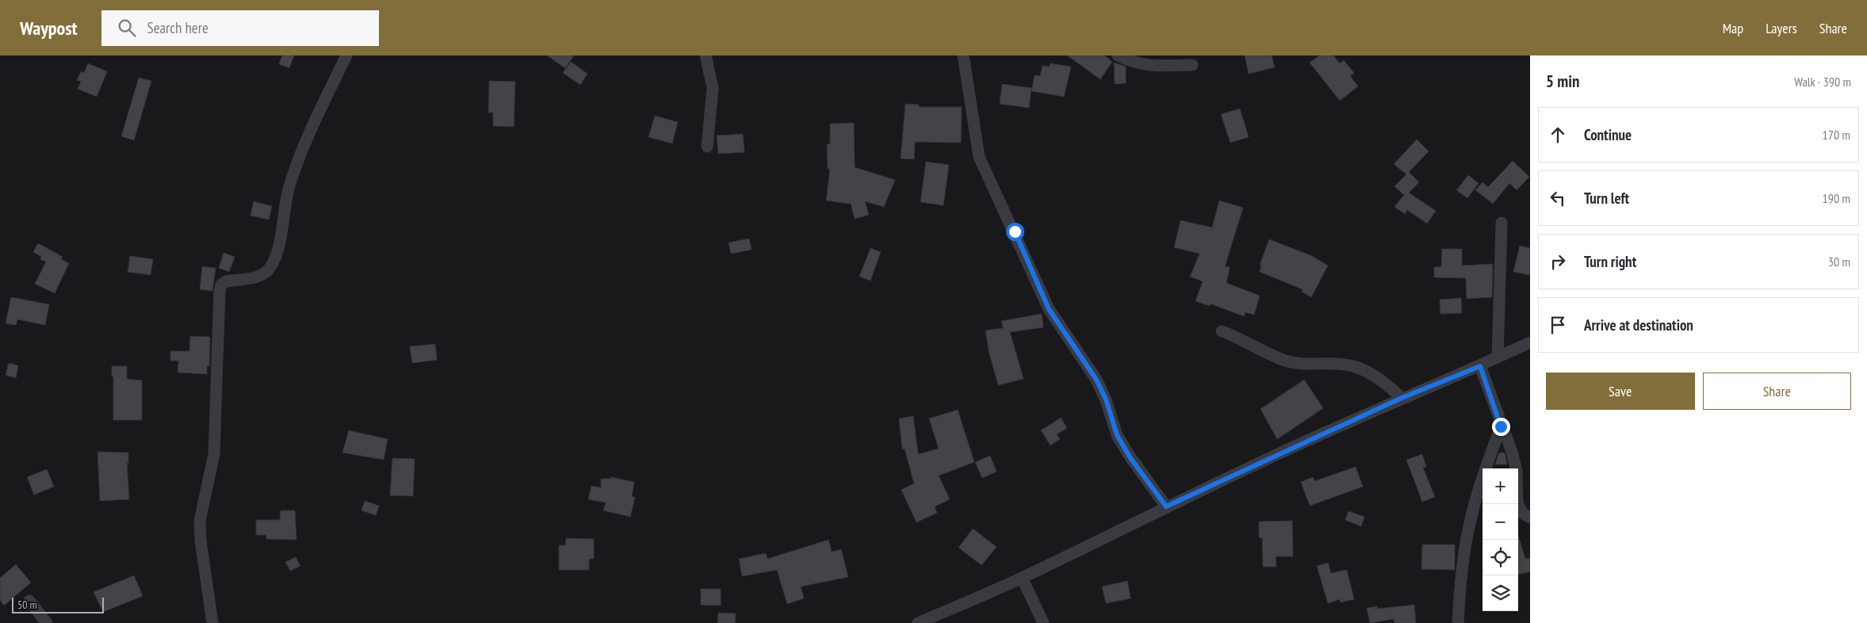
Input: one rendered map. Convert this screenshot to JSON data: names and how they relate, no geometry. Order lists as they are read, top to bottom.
{
  "scale_bar": "50 m",
  "page": {
    "header": "Waypost",
    "search": "Search here",
    "nav": ["Map", "Layers", "Share"],
    "heading": ["5 min", "Walk · 390 m"],
    "list": [
      ["Continue", "170 m"],
      ["Turn left", "190 m"],
      ["Turn right", "30 m"],
      "Arrive at destination"
    ],
    "buttons": ["Save", "Share"],
    "map_buttons": ["+", "−"],
    "scale": "50 m"
  }
}
